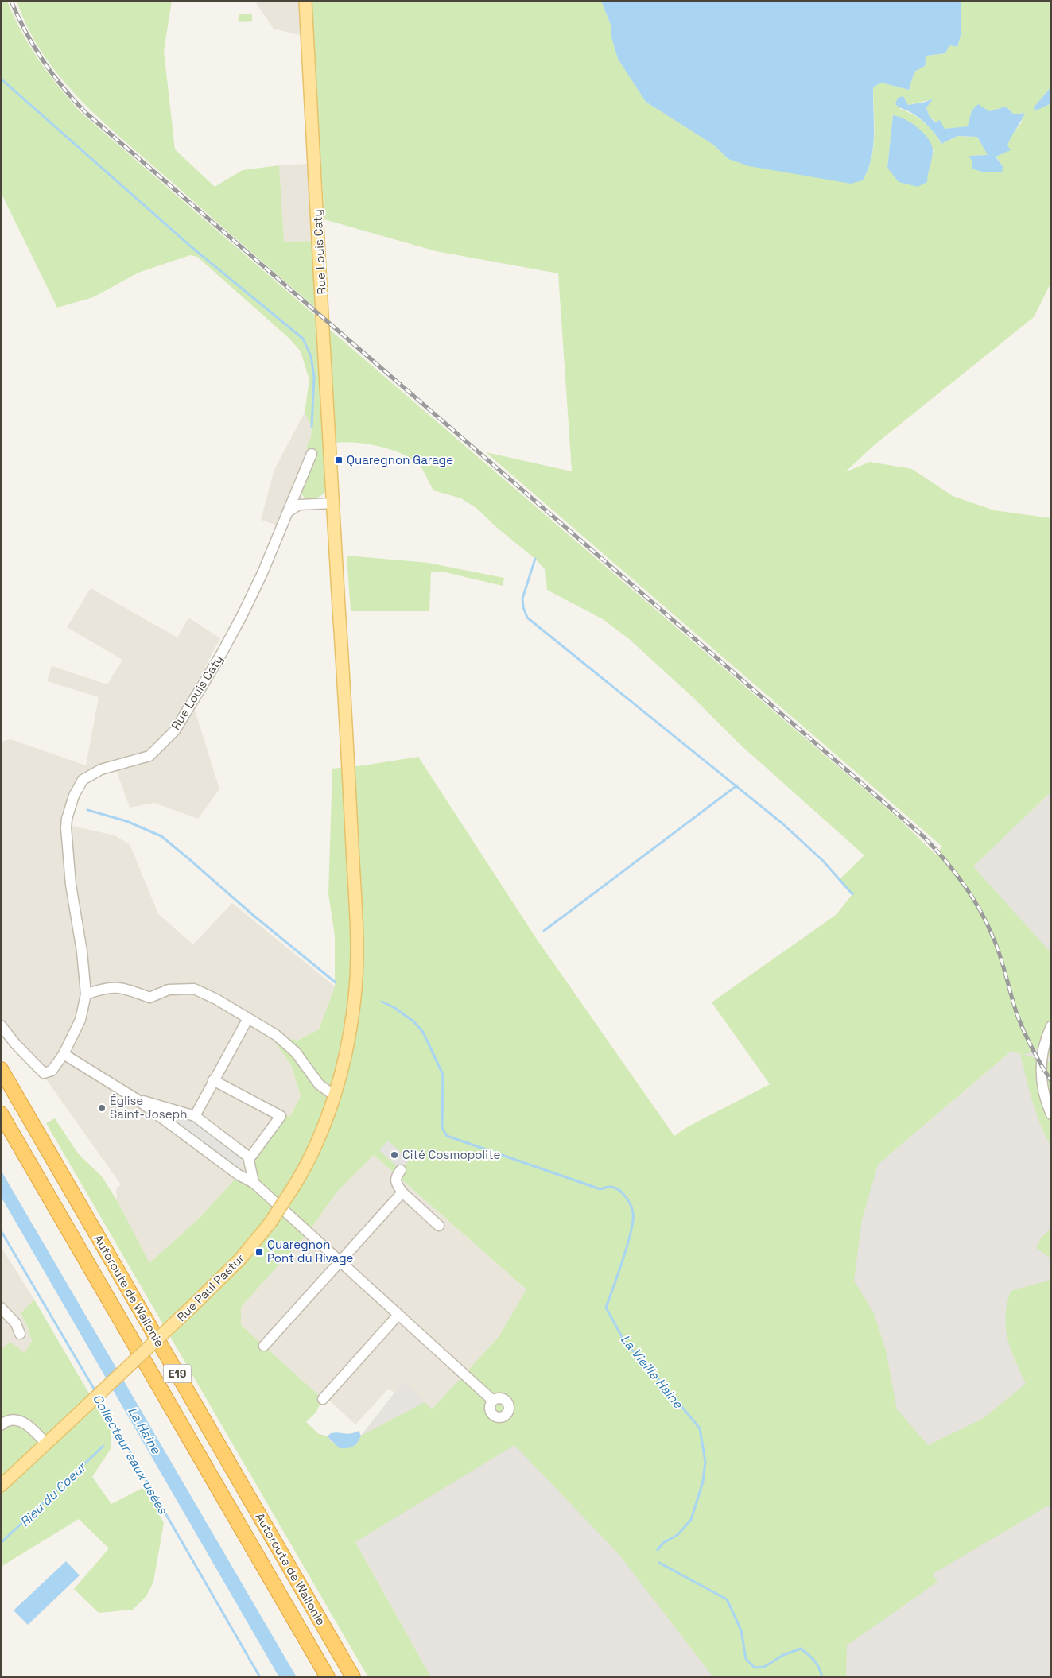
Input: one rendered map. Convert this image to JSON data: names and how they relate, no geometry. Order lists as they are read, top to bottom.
{
  "streets": {
    "highway": ["Autoroute de Wallonie", "E19"],
    "main road": ["Rue Louis Caty", "Rue Paul Pastur"]
  },
  "crossings": [
    ["Rue Louis Caty", "Rue Paul Pastur"]
  ],
  "water": [
    "La Vieille Haine",
    "La Haine",
    "Collecteur eaux usées",
    "Rieu du Coeur"
  ],
  "places": {
    "transit": ["Quaregnon Garage", "Quaregnon Pont du Rivage"],
    "other": ["Église Saint-Joseph", "Cité Cosmopolite"]
  }
}
